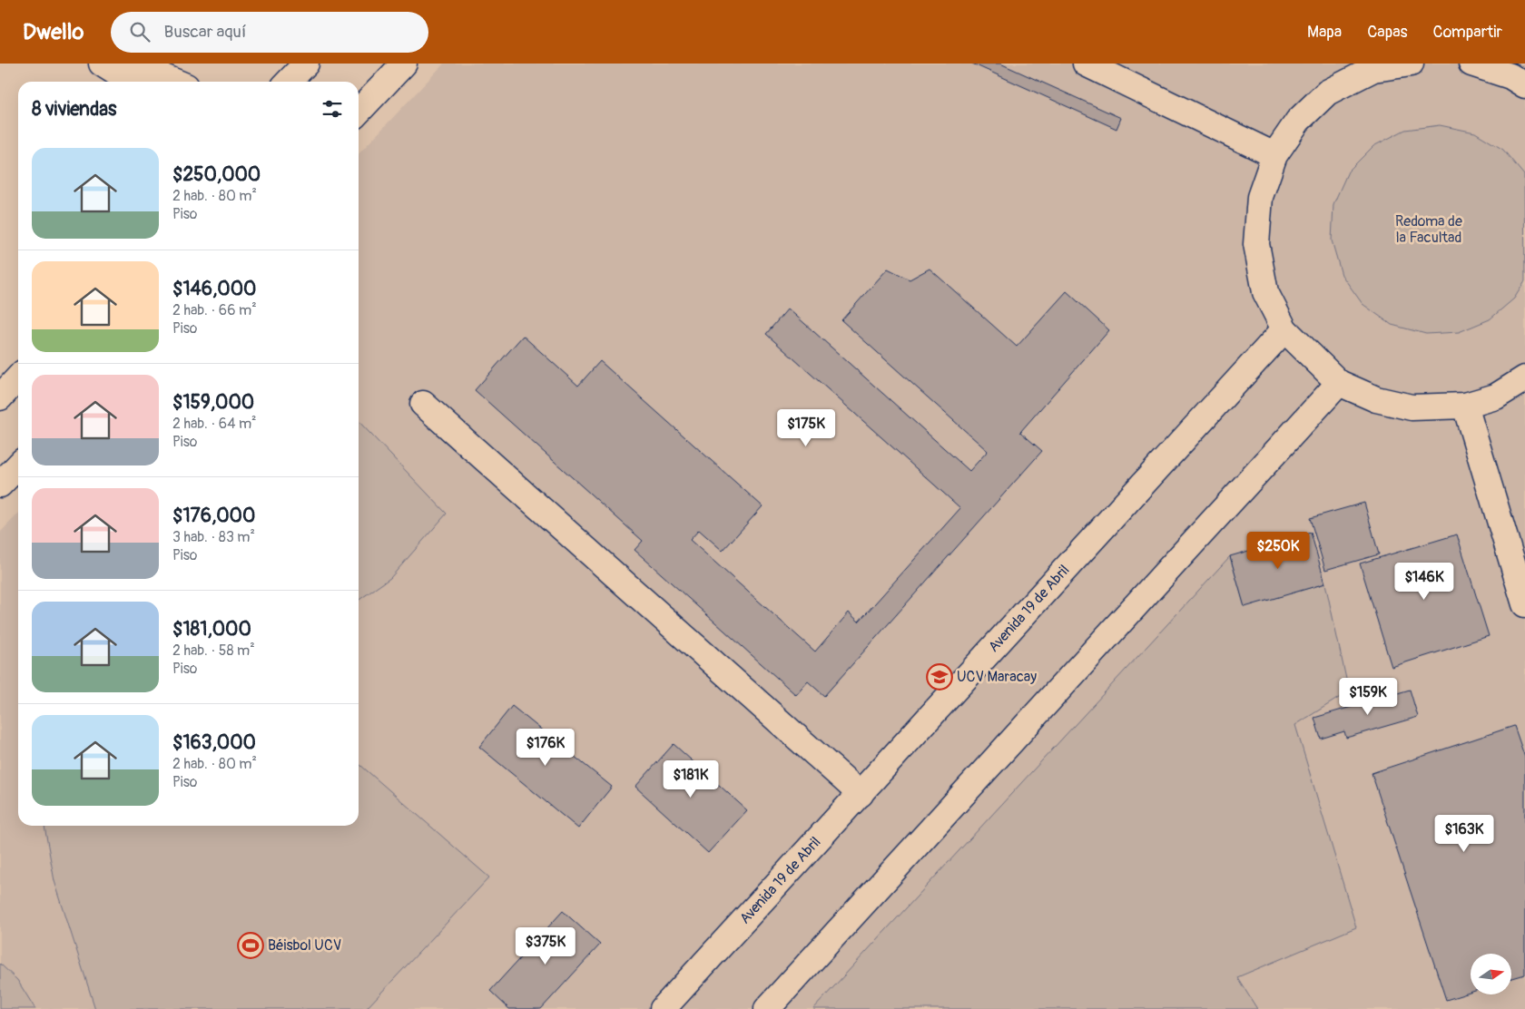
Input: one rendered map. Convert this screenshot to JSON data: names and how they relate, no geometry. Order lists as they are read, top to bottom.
{
  "streets": {
    "main road": ["Avenida 19 de Abril"]
  },
  "parks": ["Redoma de la Facultad"],
  "places": {
    "school or university": ["UCV Maracay"],
    "sports": ["Béisbol UCV"]
  },
  "north": "right",
  "page": {
    "header": "Dwello",
    "search": "Buscar aquí",
    "nav": ["Mapa", "Capas", "Compartir"],
    "heading": "8 viviendas",
    "list": [
      {
        "name": "$250,000",
        "note": "2 hab. · 80 m² · Piso"
      },
      {
        "name": "$146,000",
        "note": "2 hab. · 66 m² · Piso"
      },
      {
        "name": "$159,000",
        "note": "2 hab. · 64 m² · Piso"
      },
      {
        "name": "$176,000",
        "note": "3 hab. · 83 m² · Piso"
      },
      {
        "name": "$181,000",
        "note": "2 hab. · 58 m² · Piso"
      },
      {
        "name": "$163,000",
        "note": "2 hab. · 80 m² · Piso"
      }
    ],
    "price": [
      "$175K",
      "$250K",
      "$146K",
      "$159K",
      "$176K",
      "$181K",
      "$163K",
      "$375K"
    ]
  }
}
